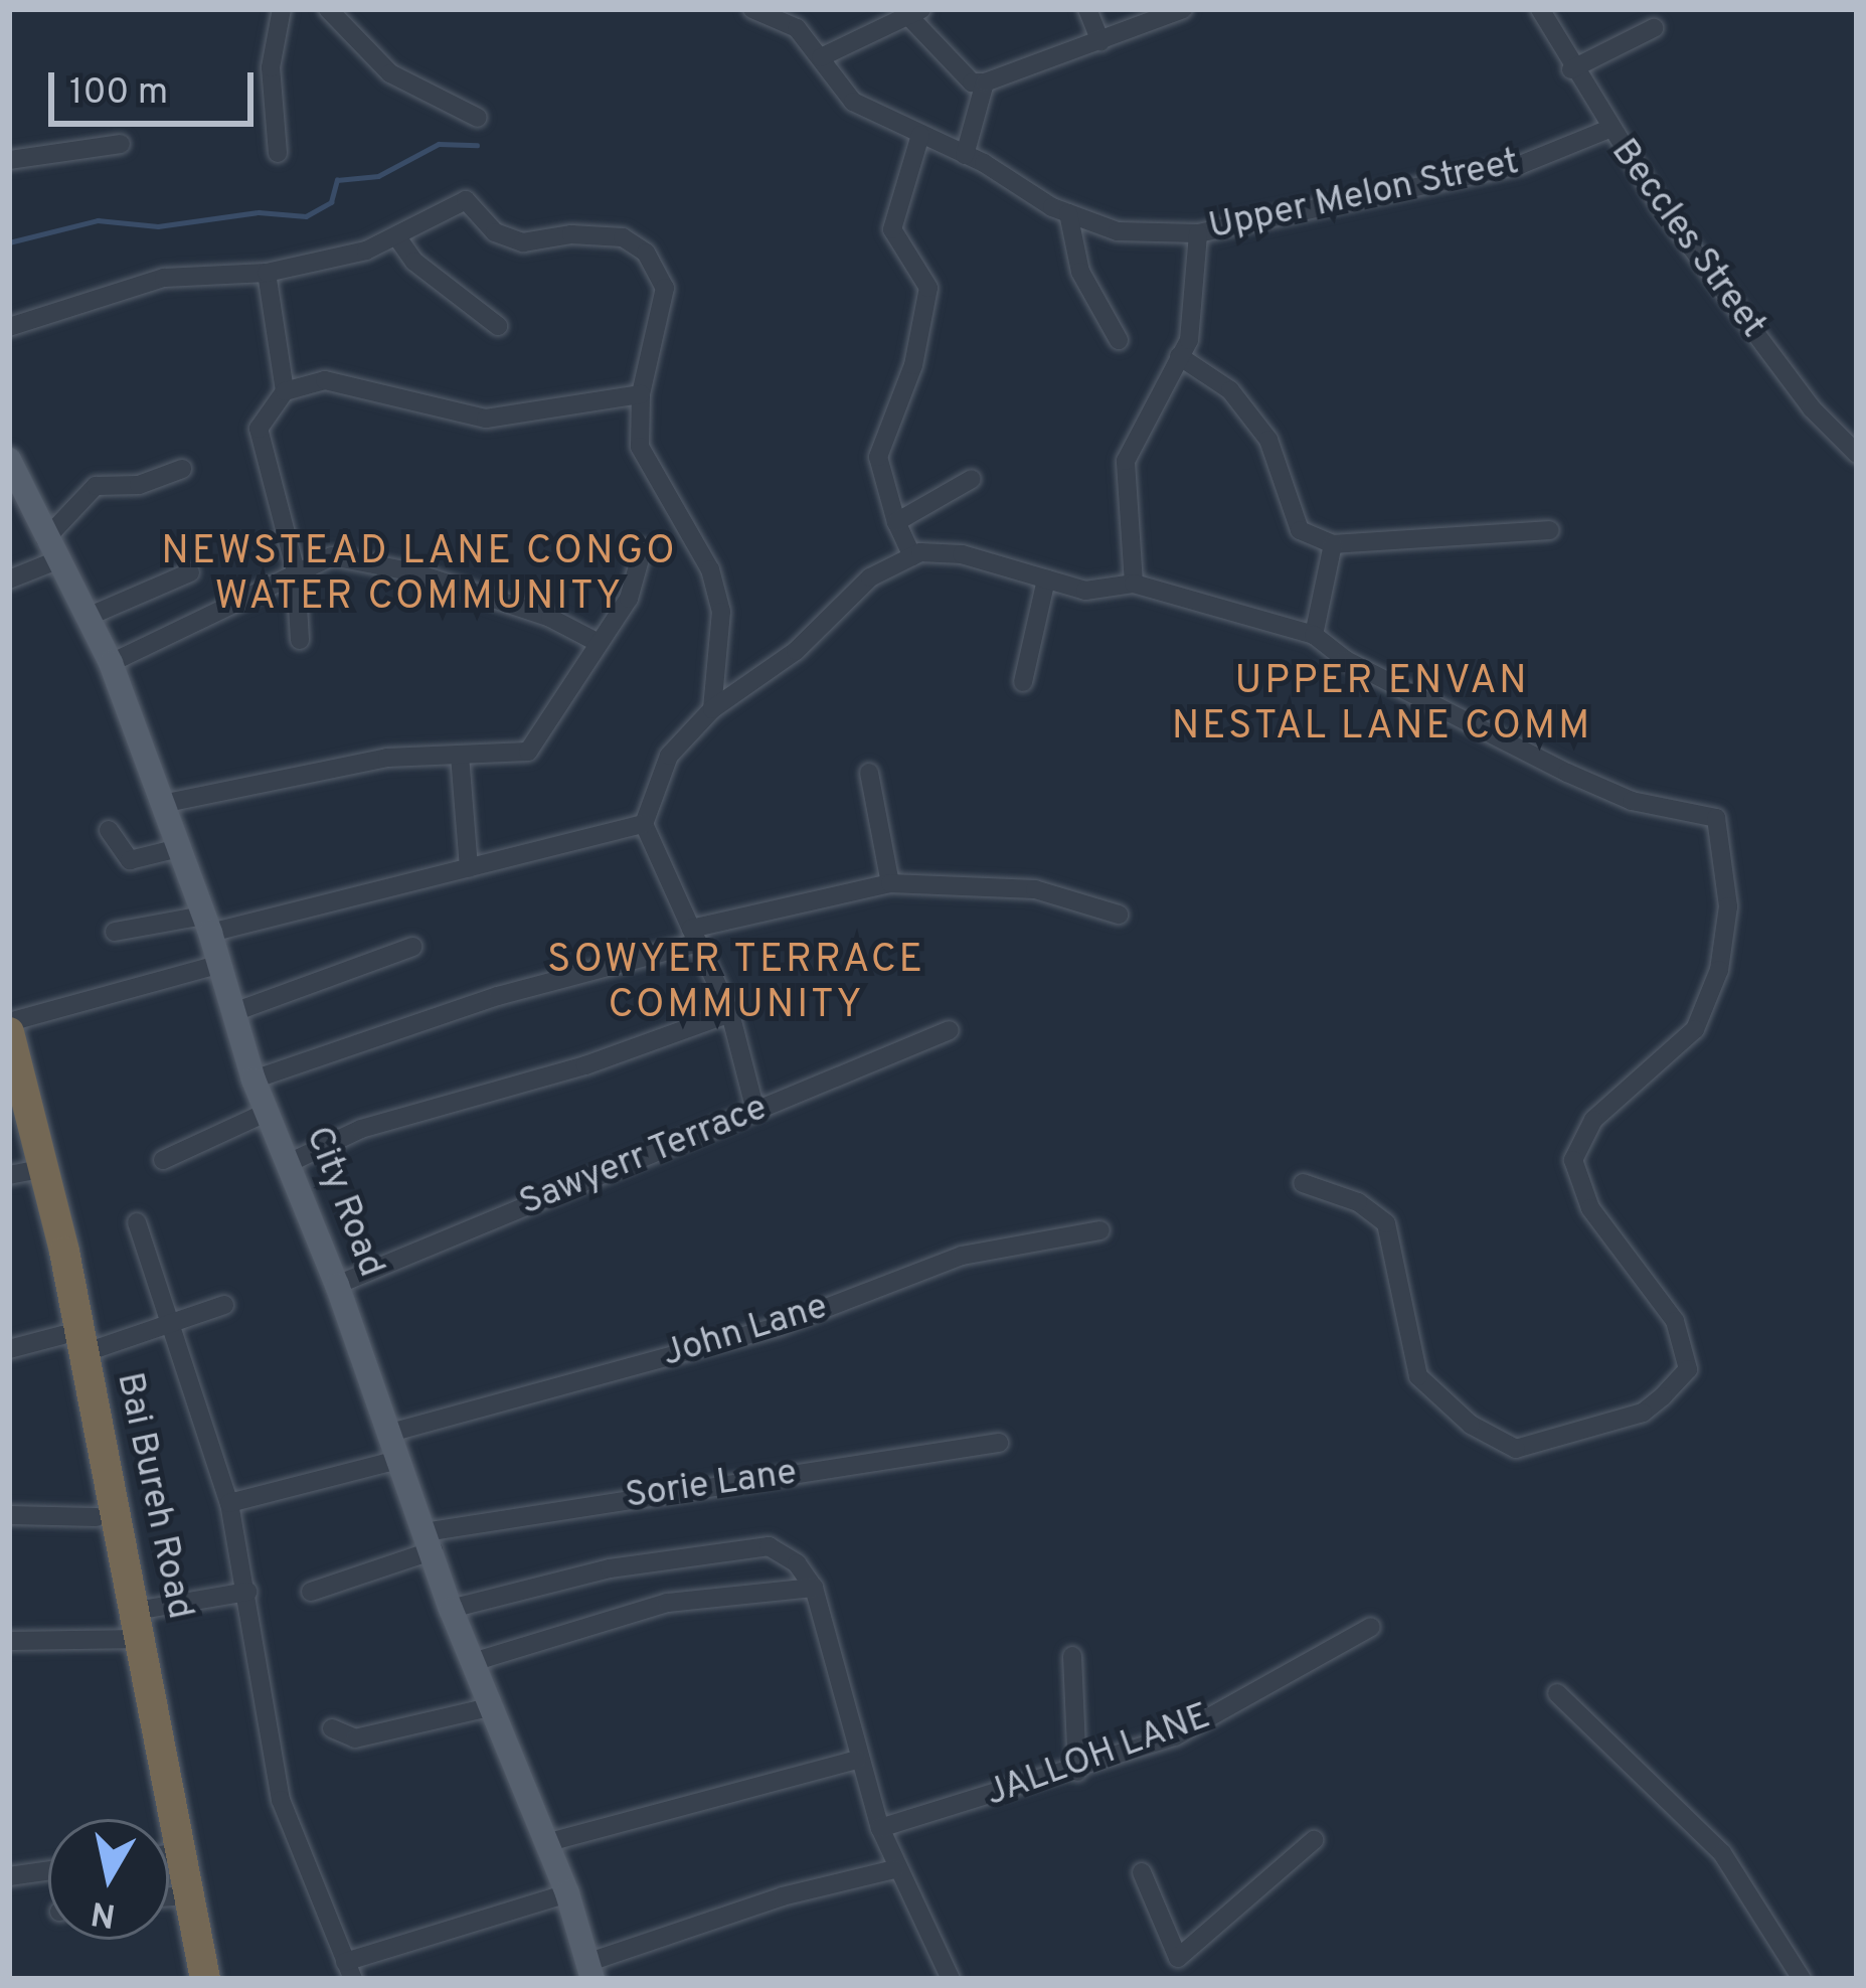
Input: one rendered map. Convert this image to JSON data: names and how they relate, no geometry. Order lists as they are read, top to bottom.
{
  "streets": {
    "highway": ["Bai Bureh Road"],
    "main road": ["City Road"],
    "street": [
      "Upper Melon Street",
      "Beccles Street",
      "Sawyerr Terrace",
      "John Lane",
      "Sorie Lane",
      "JALLOH LANE"
    ]
  },
  "crossings": [
    ["Upper Melon Street", "Beccles Street"],
    ["Sawyerr Terrace", "City Road"],
    ["City Road", "John Lane"],
    ["City Road", "Sorie Lane"]
  ],
  "districts": ["NEWSTEAD LANE CONGO WATER COMMUNITY", "UPPER ENVAN NESTAL LANE COMM", "SOWYER TERRACE COMMUNITY"],
  "scale_bar": "100 m",
  "north": "bottom"
}
